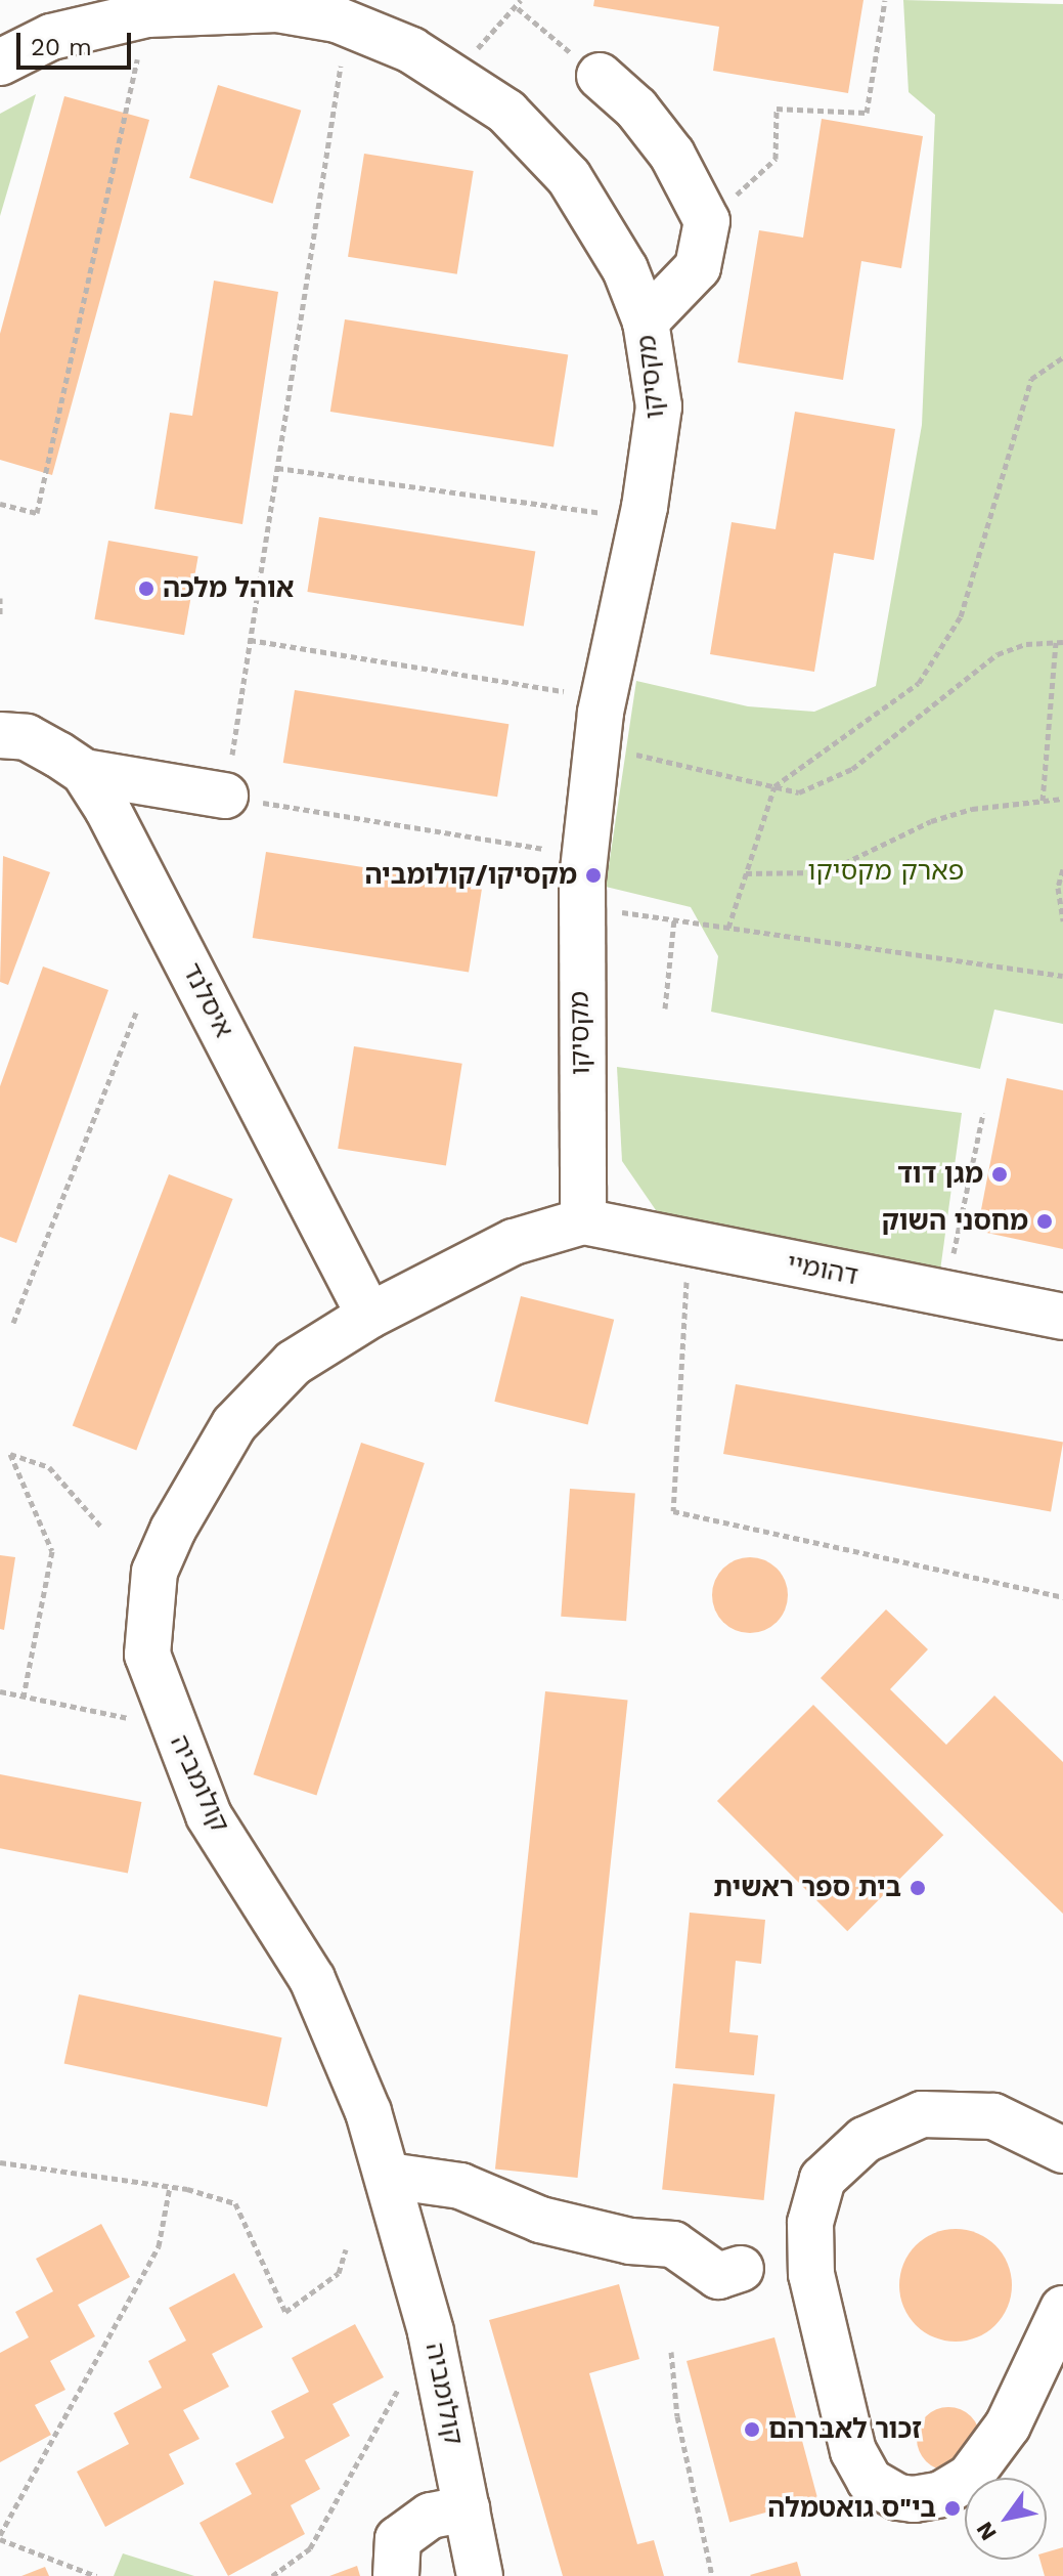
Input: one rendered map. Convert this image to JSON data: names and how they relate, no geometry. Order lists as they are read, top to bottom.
{
  "streets": {
    "street": [
      "מקסיקו",
      "איסלנד",
      "דהומיי",
      "קולומביה"
    ]
  },
  "crossings": [
    ["מקסיקו", "דהומיי"],
    ["מקסיקו", "קולומביה"],
    ["איסלנד", "קולומביה"],
    ["דהומיי", "קולומביה"]
  ],
  "parks": ["פארק מקסיקו"],
  "places": [
    "אוהל מלכה",
    "מקסיקו/קולומביה",
    "מגן דוד",
    "מחסני השוק",
    "בית ספר ראשית",
    "זכור לאברהם",
    "בי\"ס גואטמלה"
  ],
  "scale_bar": "20 m",
  "north": "bottom left"
}
